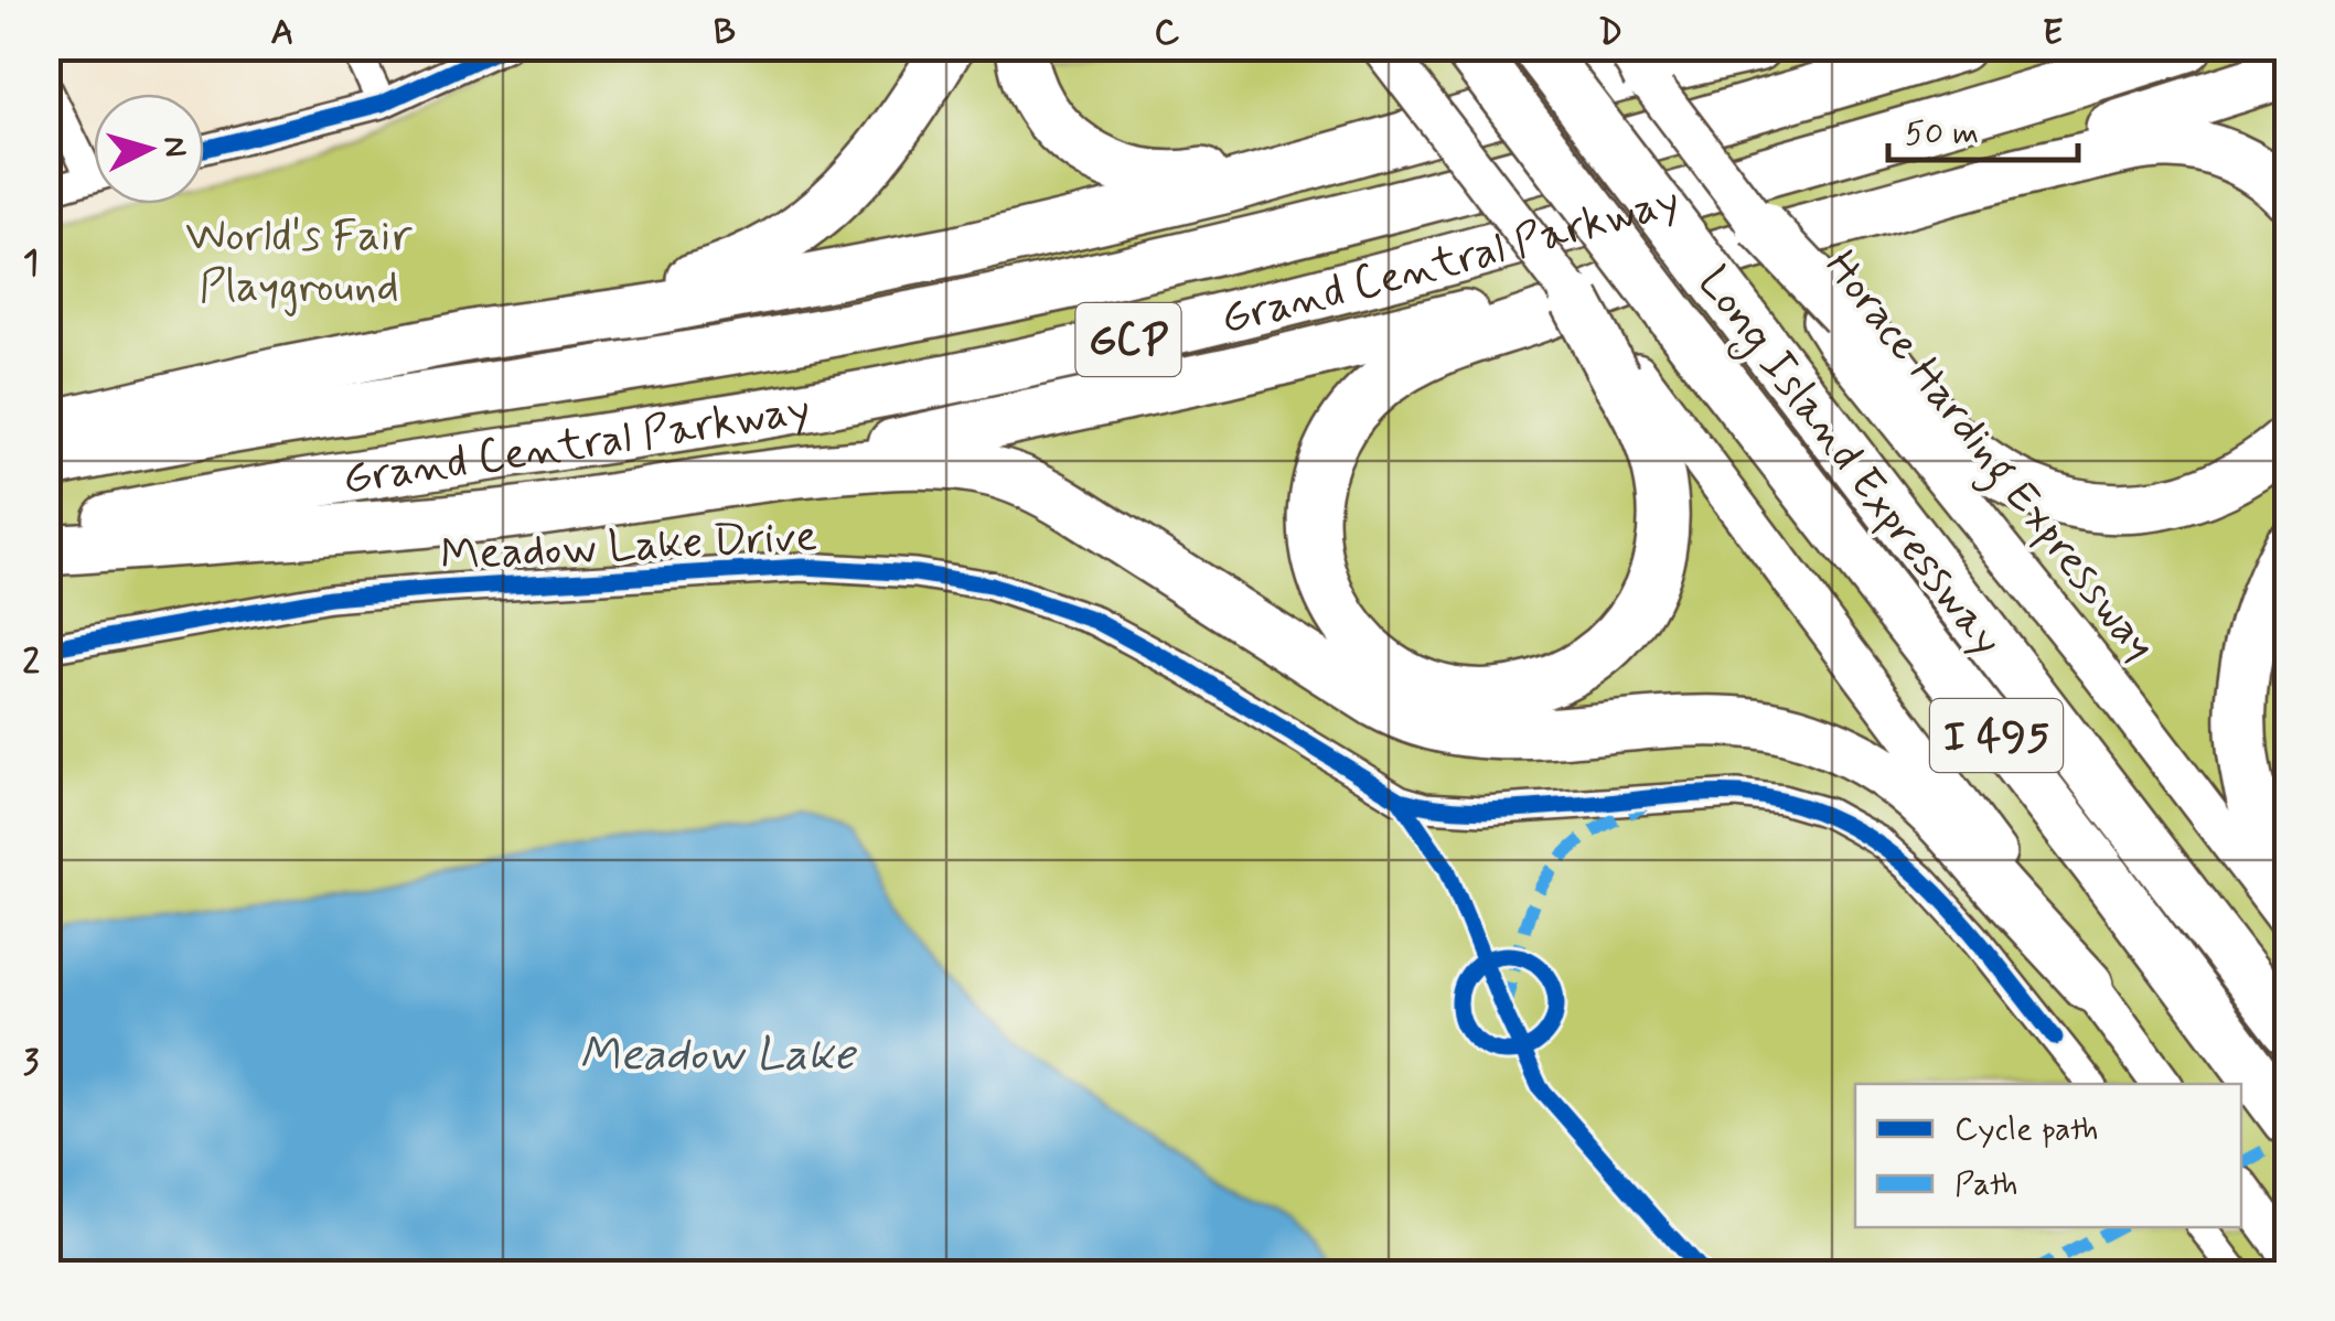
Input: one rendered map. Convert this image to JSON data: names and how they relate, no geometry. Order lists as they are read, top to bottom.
{
  "streets": {
    "highway": [
      "Grand Central Parkway",
      "GCP",
      "Long Island Expressway",
      "I 495"
    ],
    "main road": ["Horace Harding Expressway"],
    "street": ["Meadow Lake Drive"]
  },
  "water": ["Meadow Lake"],
  "parks": ["World's Fair Playground"],
  "legend": ["Cycle path", "Path"],
  "scale_bar": "50 m",
  "north": "right",
  "grid": {
    "columns": [
      "A",
      "B",
      "C",
      "D",
      "E"
    ],
    "rows": ["1", "2", "3"]
  }
}
